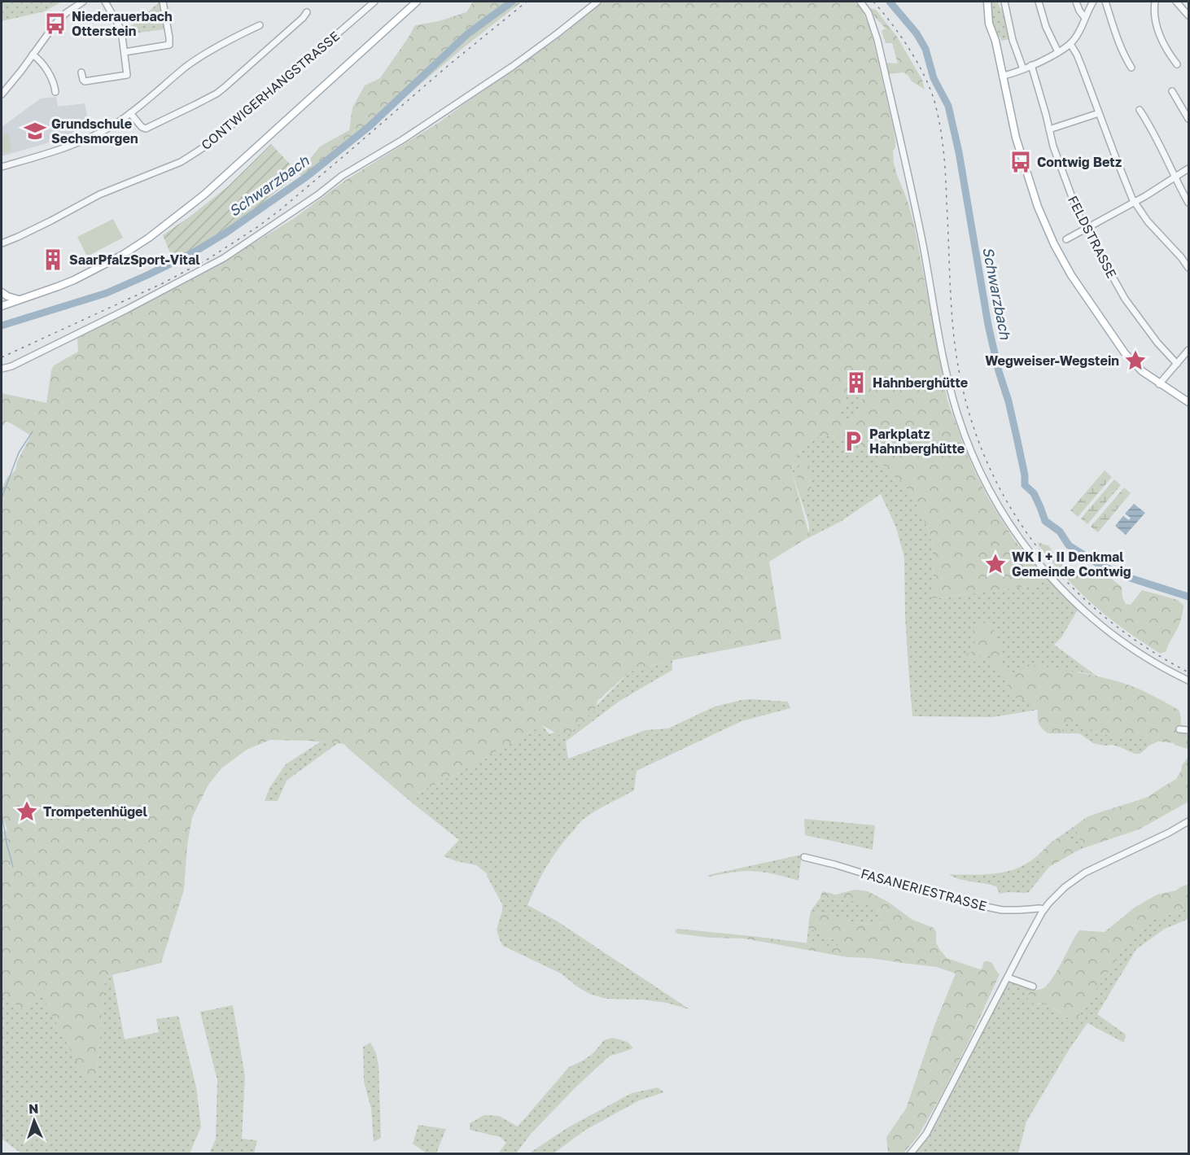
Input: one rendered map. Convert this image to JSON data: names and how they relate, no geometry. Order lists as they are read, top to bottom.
{
  "streets": {
    "street": ["CONTWIGERHANGSTRASSE", "FELDSTRASSE", "FASANERIESTRASSE"]
  },
  "water": ["Schwarzbach"],
  "places": {
    "bus stop": ["Niederauerbach Otterstein", "Contwig Betz"],
    "school or university": ["Grundschule Sechsmorgen"],
    "building": ["SaarPfalzSport-Vital", "Hahnberghütte"],
    "place": ["Wegweiser-Wegstein", "WK I + II Denkmal Gemeinde Contwig", "Trompetenhügel"],
    "parking": ["Parkplatz Hahnberghütte"]
  },
  "north": "top"
}
